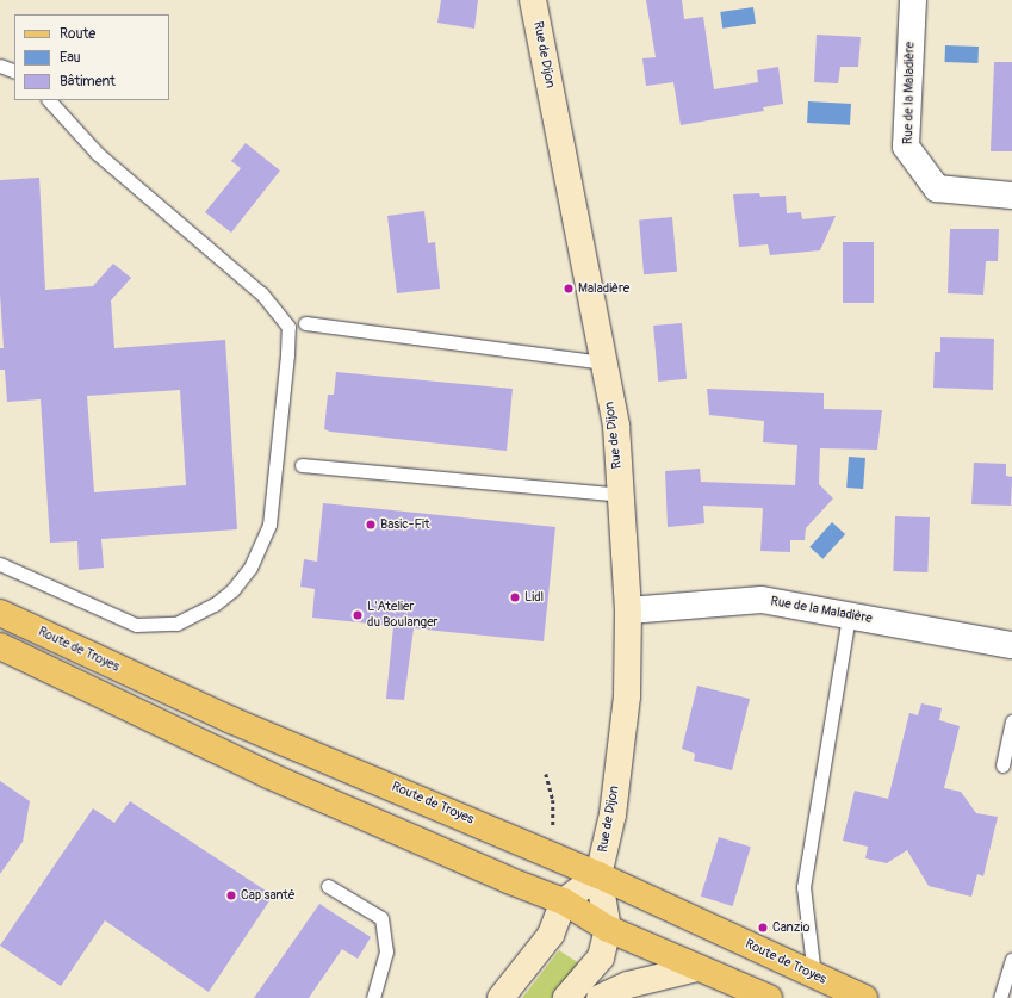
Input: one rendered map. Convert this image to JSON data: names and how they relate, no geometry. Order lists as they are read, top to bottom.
{
  "streets": {
    "main road": ["Route de Troyes"],
    "street": ["Rue de Dijon", "Rue de la Maladière"]
  },
  "crossings": [
    ["Rue de Dijon", "Rue de la Maladière"],
    ["Rue de Dijon", "Route de Troyes"]
  ],
  "places": [
    "Maladière",
    "Basic-Fit",
    "Lidl",
    "L'Atelier du Boulanger",
    "Cap santé",
    "Canzio"
  ],
  "legend": ["Route", "Eau", "Bâtiment"]
}
